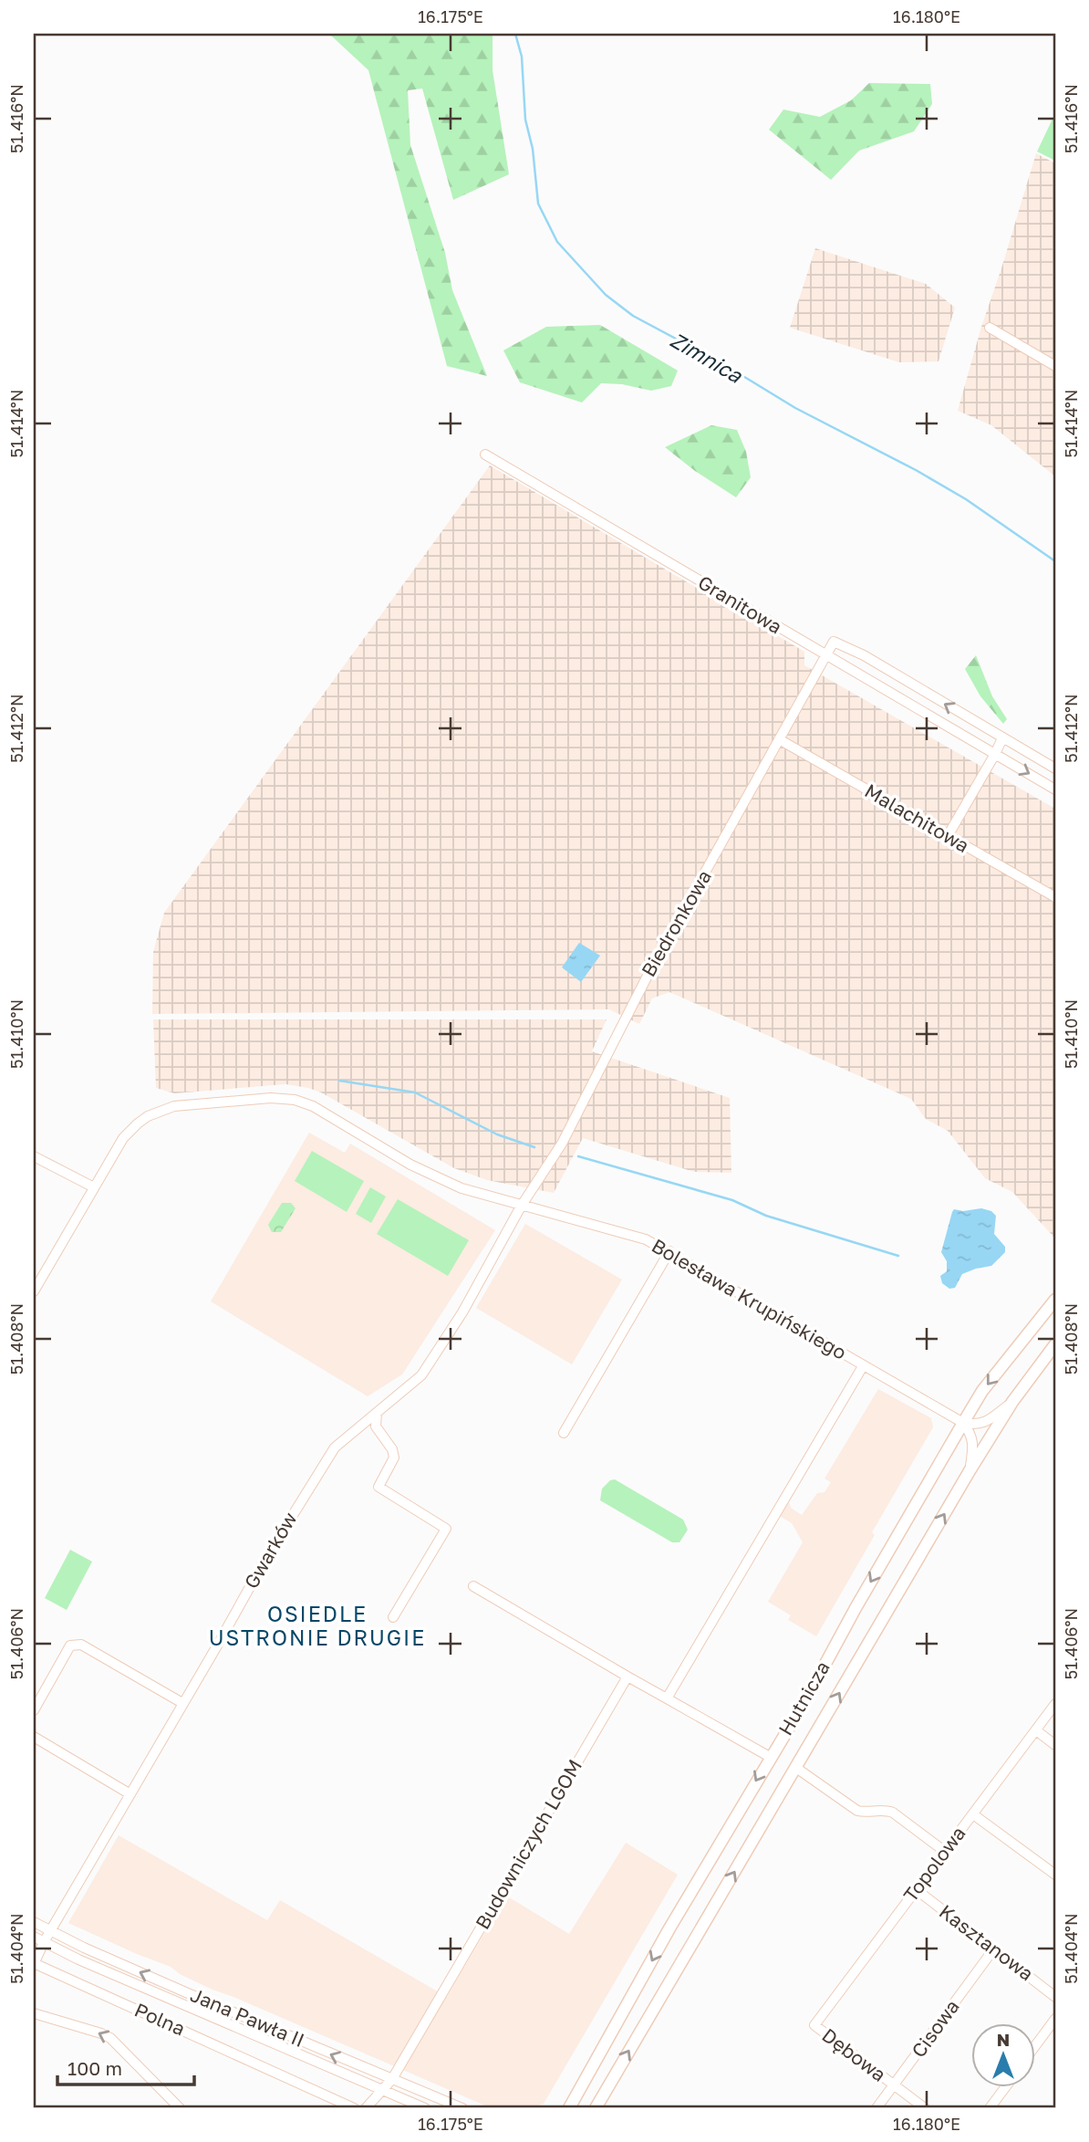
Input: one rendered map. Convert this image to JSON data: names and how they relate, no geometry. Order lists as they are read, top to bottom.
{
  "streets": {
    "main road": ["Hutnicza"],
    "street": [
      "Granitowa",
      "Malachitowa",
      "Biedronkowa",
      "Bolesława Krupińskiego",
      "Gwarków",
      "Budowniczych LGOM",
      "Topolowa",
      "Kasztanowa",
      "Jana Pawła II",
      "Polna",
      "Cisowa",
      "Dębowa"
    ]
  },
  "crossings": [
    ["Granitowa", "Biedronkowa"],
    ["Malachitowa", "Biedronkowa"],
    ["Biedronkowa", "Bolesława Krupińskiego"],
    ["Biedronkowa", "Gwarków"],
    ["Bolesława Krupińskiego", "Gwarków"],
    ["Bolesława Krupińskiego", "Hutnicza"],
    ["Gwarków", "Jana Pawła II"],
    ["Gwarków", "Polna"],
    ["Budowniczych LGOM", "Jana Pawła II"],
    ["Topolowa", "Kasztanowa"],
    ["Topolowa", "Dębowa"],
    ["Kasztanowa", "Cisowa"],
    ["Cisowa", "Dębowa"]
  ],
  "districts": ["OSIEDLE USTRONIE DRUGIE"],
  "water": ["Zimnica"],
  "scale_bar": "100 m",
  "north": "top",
  "coordinates": [
    "16.175°E",
    "16.180°E",
    "51.416°N",
    "51.414°N",
    "51.412°N",
    "51.410°N",
    "51.408°N",
    "51.406°N",
    "51.404°N"
  ]
}
